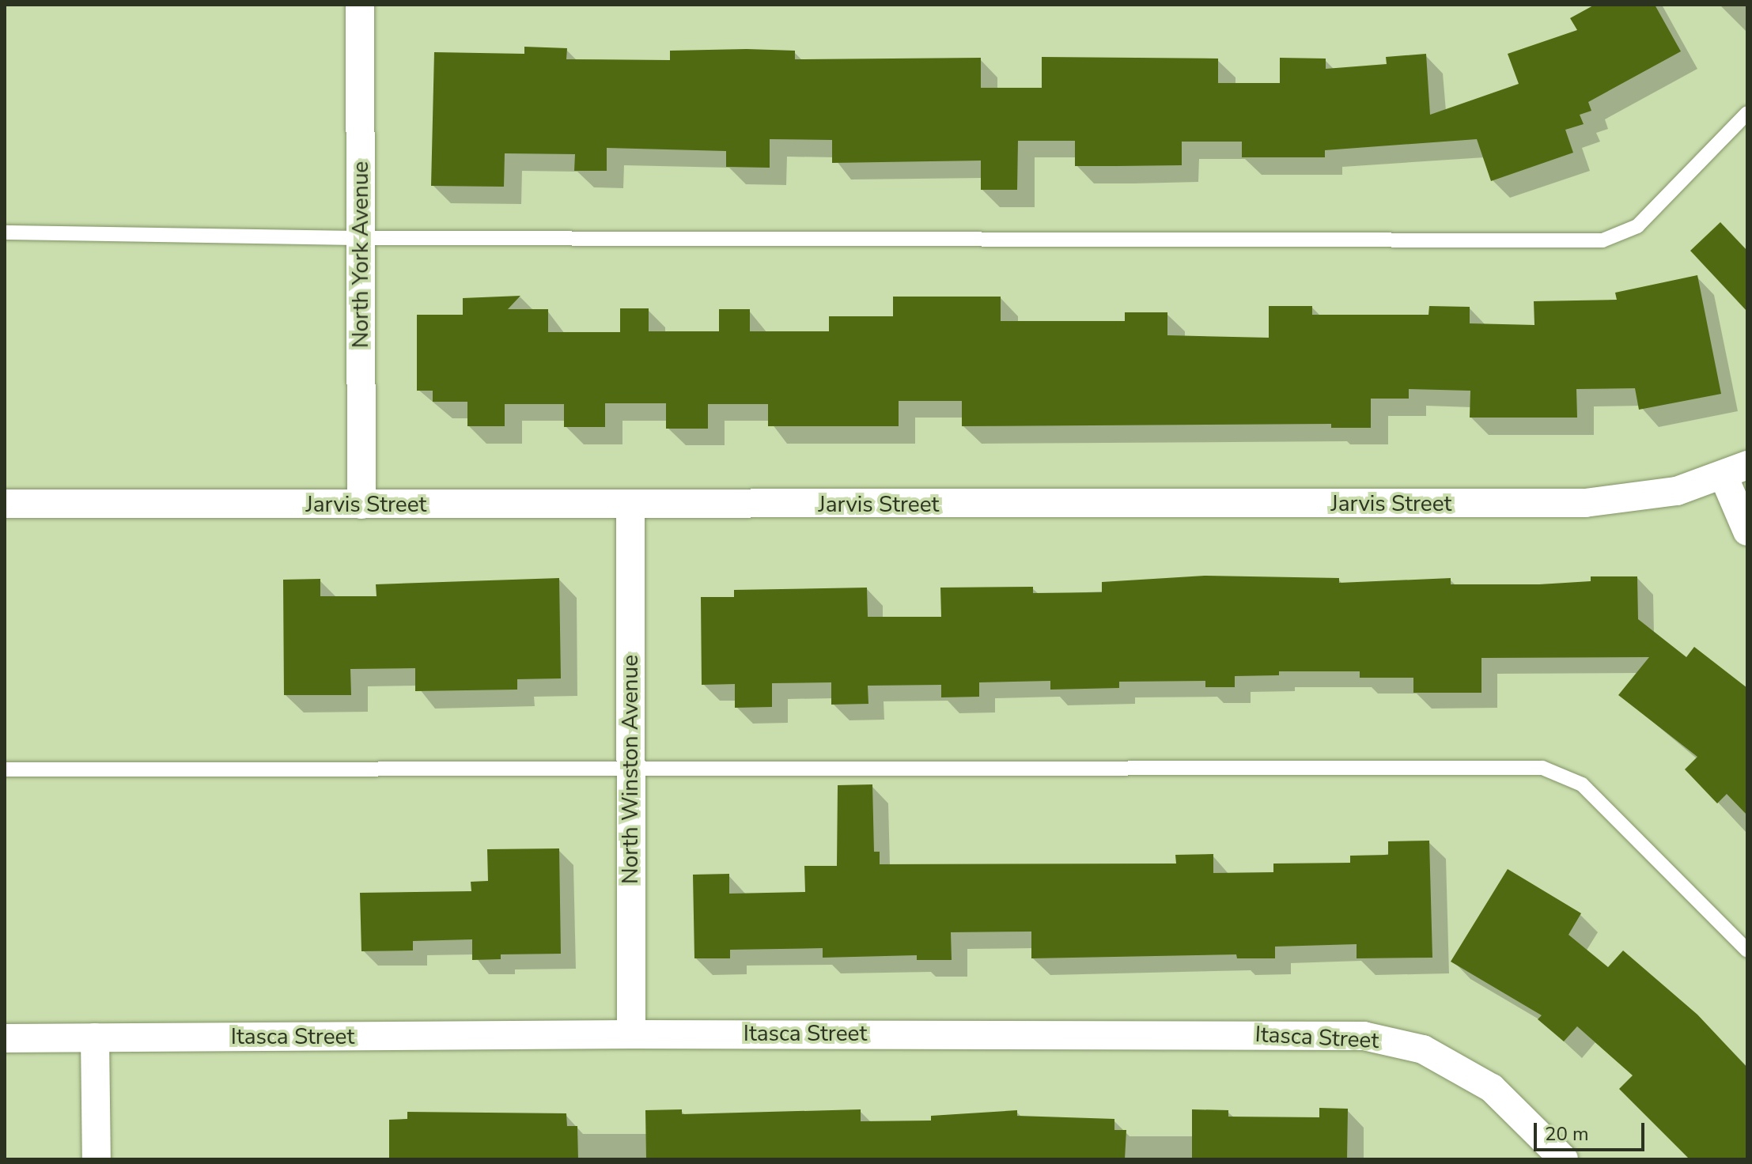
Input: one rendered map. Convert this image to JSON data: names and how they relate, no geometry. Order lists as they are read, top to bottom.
{
  "streets": {
    "street": [
      "North York Avenue",
      "Jarvis Street",
      "North Winston Avenue",
      "Itasca Street"
    ]
  },
  "crossings": [
    ["North York Avenue", "Jarvis Street"],
    ["Jarvis Street", "North Winston Avenue"],
    ["North Winston Avenue", "Itasca Street"]
  ],
  "scale_bar": "20 m"
}
